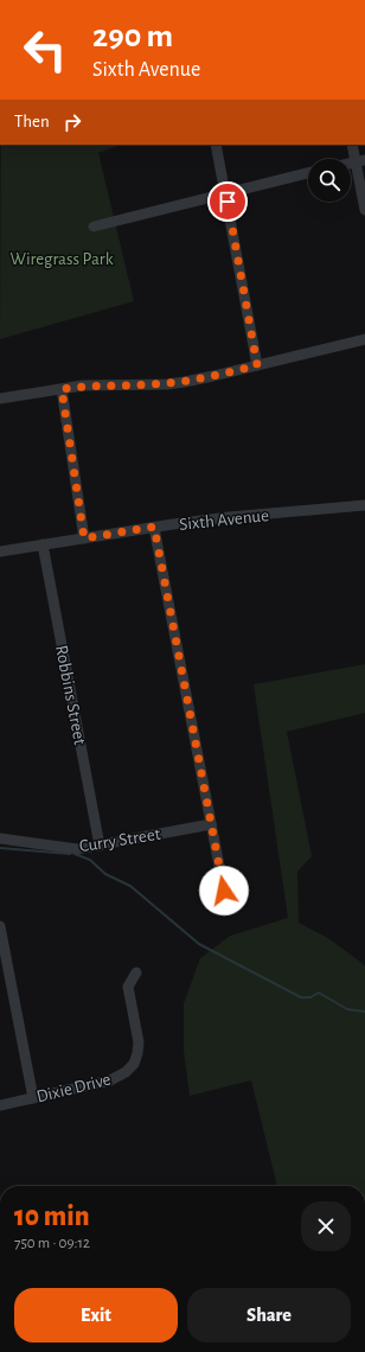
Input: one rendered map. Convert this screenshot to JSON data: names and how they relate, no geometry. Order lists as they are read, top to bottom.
{
  "streets": {
    "street": [
      "Sixth Avenue",
      "Robbins Street",
      "Curry Street",
      "Dixie Drive"
    ]
  },
  "crossings": [
    ["Sixth Avenue", "Robbins Street"],
    ["Robbins Street", "Curry Street"]
  ],
  "parks": ["Wiregrass Park"],
  "page": {
    "turn": ["290 m", "Sixth Avenue"],
    "then": "Then",
    "heading": ["10 min", "750 m · 09:12"],
    "buttons": ["Exit", "Share"]
  }
}
